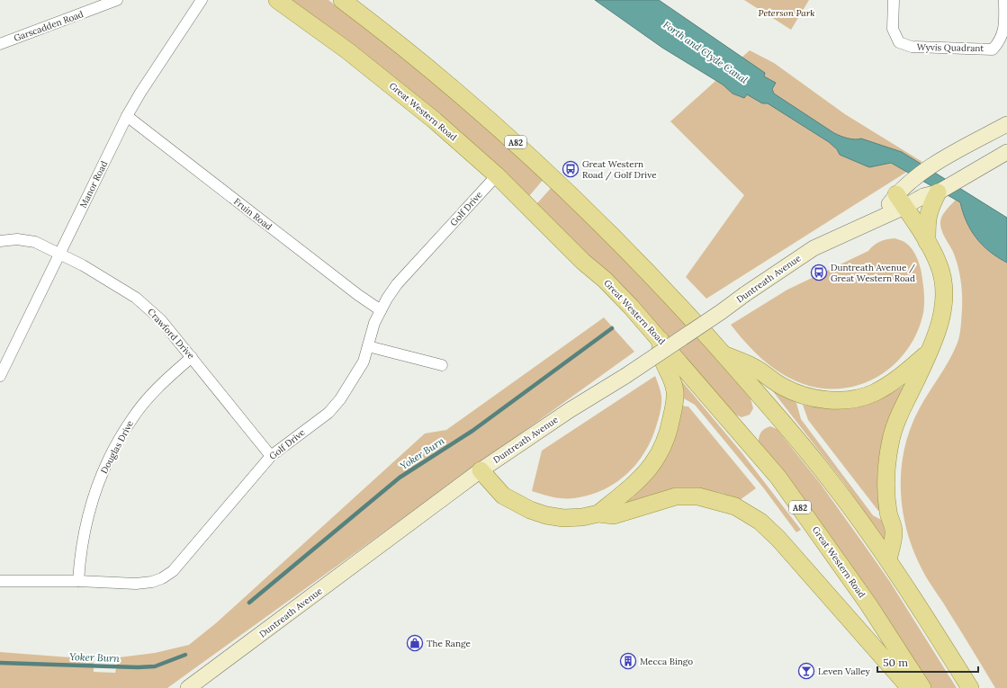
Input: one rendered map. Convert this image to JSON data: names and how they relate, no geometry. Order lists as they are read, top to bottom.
{
  "streets": {
    "main road": ["Great Western Road", "A82"],
    "street": [
      "Garscadden Road",
      "Wyvis Quadrant",
      "Manor Road",
      "Golf Drive",
      "Fruin Road",
      "Duntreath Avenue",
      "Crawford Drive",
      "Douglas Drive"
    ]
  },
  "crossings": [
    ["Great Western Road", "Golf Drive"],
    ["Manor Road", "Fruin Road"],
    ["Manor Road", "Crawford Drive"],
    ["Golf Drive", "Fruin Road"],
    ["Golf Drive", "Crawford Drive"],
    ["Golf Drive", "Douglas Drive"],
    ["Crawford Drive", "Douglas Drive"]
  ],
  "water": ["Forth and Clyde Canal", "Yoker Burn"],
  "parks": ["Peterson Park"],
  "places": {
    "bus stop": ["Great Western Road / Golf Drive", "Duntreath Avenue / Great Western Road"],
    "shop": ["The Range"],
    "building": ["Mecca Bingo"],
    "bar": ["Leven Valley"]
  },
  "scale_bar": "50 m"
}
